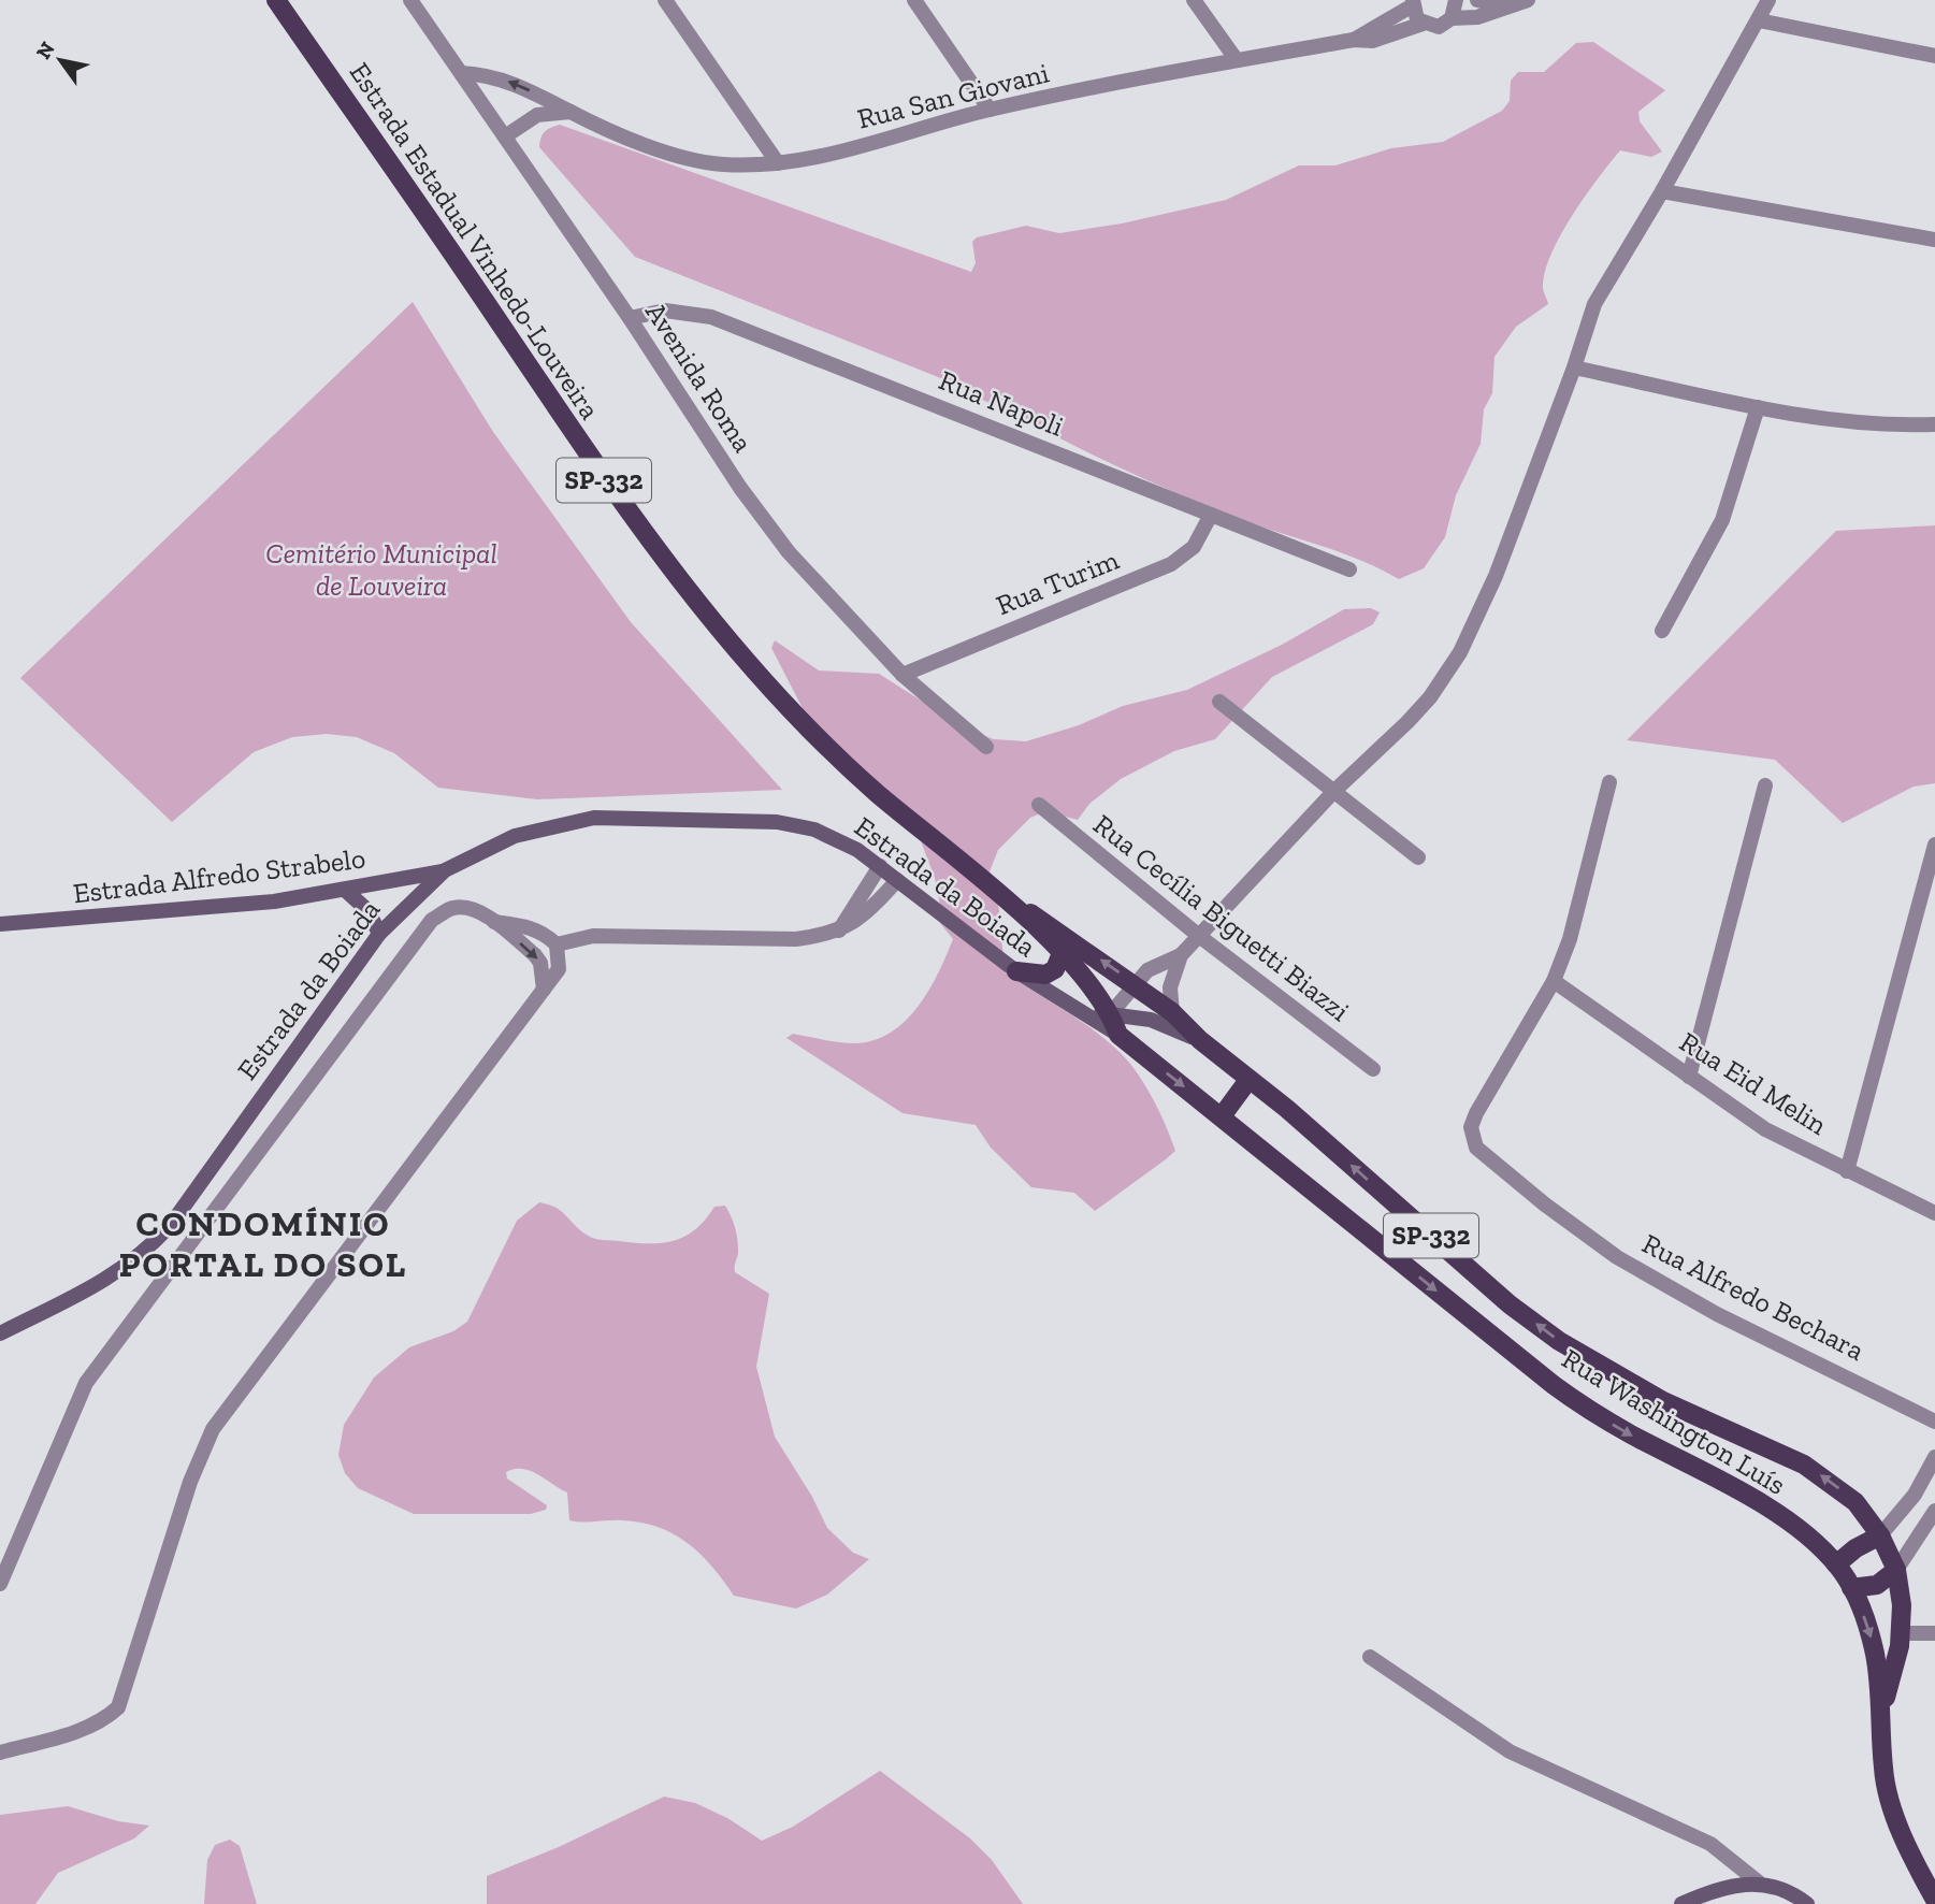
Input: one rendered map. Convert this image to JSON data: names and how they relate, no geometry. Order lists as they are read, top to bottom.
{
  "streets": {
    "main road": [
      "Estrada Estadual Vinhedo-Louveira",
      "SP-332",
      "Estrada Alfredo Strabelo",
      "Estrada da Boiada",
      "Rua Washington Luís"
    ],
    "street": [
      "Rua San Giovani",
      "Avenida Roma",
      "Rua Napoli",
      "Rua Turim",
      "Rua Cecília Biguetti Biazzi",
      "Rua Eid Melin",
      "Rua Alfredo Bechara"
    ]
  },
  "crossings": [
    ["Rua San Giovani", "Avenida Roma"],
    ["Estrada Estadual Vinhedo-Louveira", "SP-332"],
    ["Avenida Roma", "Rua Napoli"],
    ["Avenida Roma", "Rua Turim"],
    ["Rua Napoli", "Rua Turim"],
    ["SP-332", "Estrada da Boiada"],
    ["SP-332", "Rua Washington Luís"],
    ["Estrada Alfredo Strabelo", "Estrada da Boiada"],
    ["Estrada da Boiada", "Rua Washington Luís"],
    ["Rua Eid Melin", "Rua Alfredo Bechara"]
  ],
  "districts": ["CONDOMÍNIO PORTAL DO SOL"],
  "parks": ["Cemitério Municipal de Louveira"],
  "north": "top left"
}
